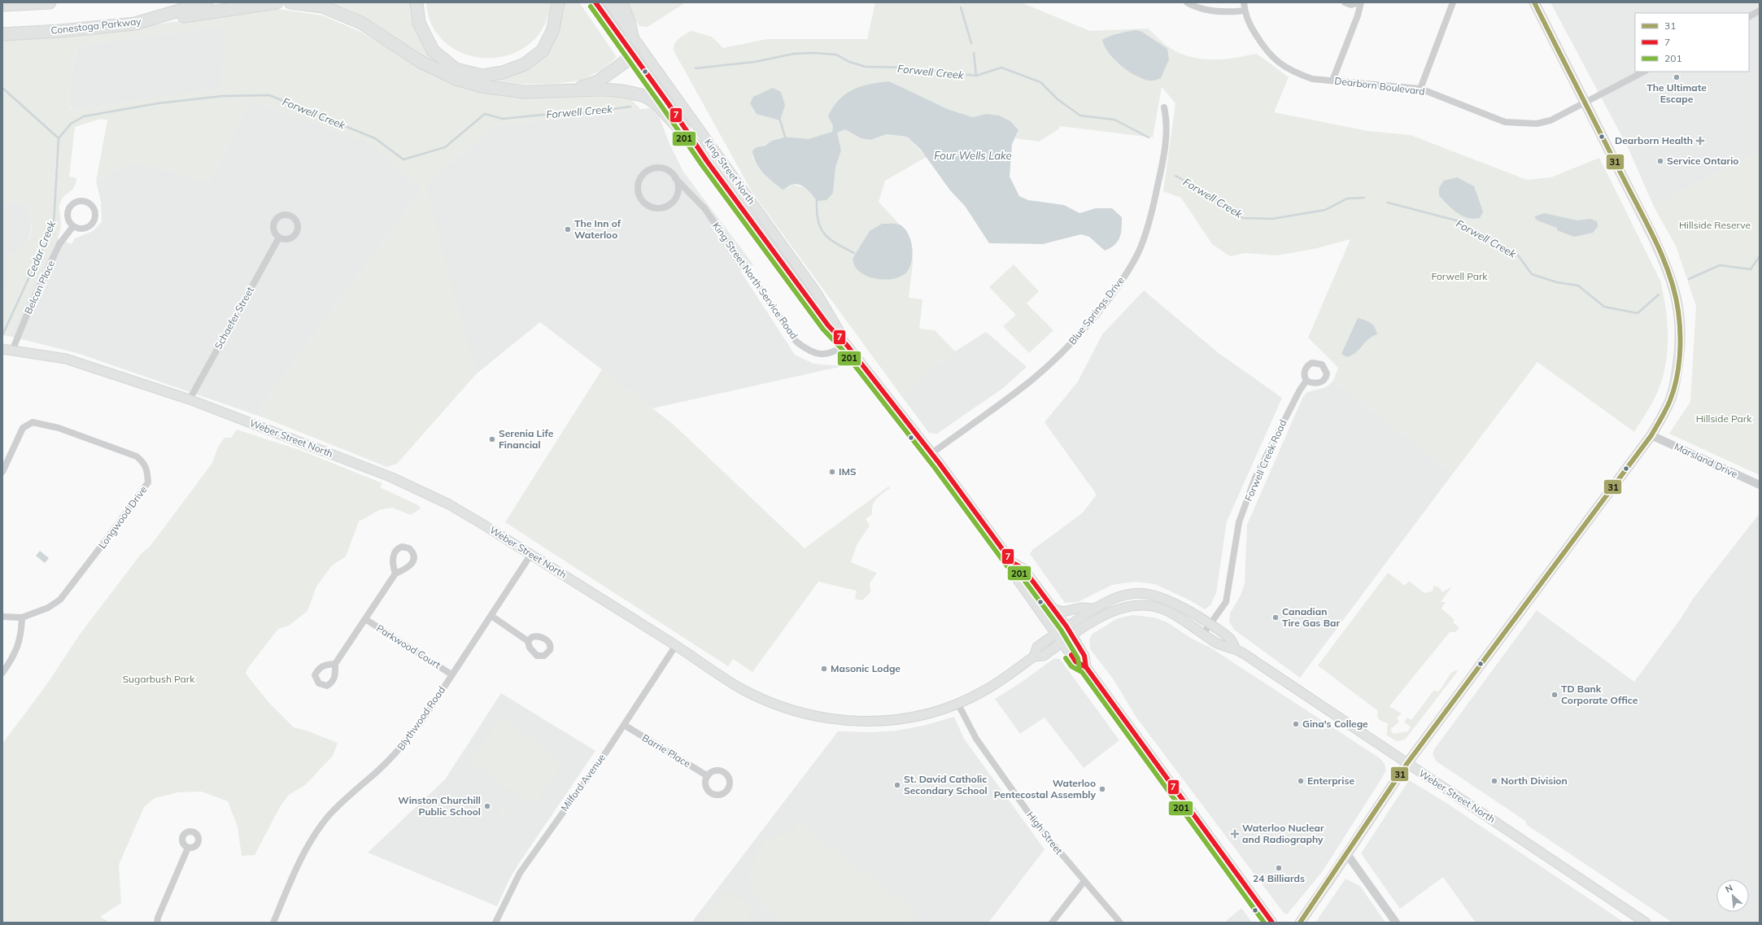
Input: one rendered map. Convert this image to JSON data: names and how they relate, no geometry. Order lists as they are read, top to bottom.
{
  "streets": {
    "highway": ["Conestoga Parkway"],
    "main road": ["King Street North", "Weber Street North"],
    "street": [
      "Dearborn Boulevard",
      "King Street North Service Road",
      "Belcan Place",
      "Blue Springs Drive",
      "Schaefer Street",
      "Forwell Creek Road",
      "Marsland Drive",
      "Longwood Drive",
      "Parkwood Court",
      "Blythwood Road",
      "Barrie Place",
      "Milford Avenue",
      "High Street"
    ]
  },
  "crossings": [
    ["King Street North", "King Street North Service Road"],
    ["King Street North", "Blue Springs Drive"],
    ["King Street North", "Weber Street North"],
    ["Belcan Place", "Weber Street North"],
    ["Schaefer Street", "Weber Street North"],
    ["Weber Street North", "Forwell Creek Road"],
    ["Weber Street North", "Blythwood Road"],
    ["Weber Street North", "Milford Avenue"],
    ["Weber Street North", "High Street"],
    ["Parkwood Court", "Blythwood Road"],
    ["Barrie Place", "Milford Avenue"]
  ],
  "water": ["Forwell Creek", "Four Wells Lake", "Cedar Creek"],
  "parks": [
    "Hillside Reserve",
    "Forwell Park",
    "Hillside Park",
    "Sugarbush Park"
  ],
  "places": {
    "other": [
      "The Ultimate Escape",
      "Service Ontario",
      "The Inn of Waterloo",
      "Serenia Life Financial",
      "IMS",
      "Canadian Tire Gas Bar",
      "Masonic Lodge",
      "TD Bank Corporate Office",
      "Gina's College",
      "Enterprise",
      "North Division",
      "St. David Catholic Secondary School",
      "Waterloo Pentecostal Assembly",
      "Winston Churchill Public School",
      "24 Billiards"
    ],
    "health": ["Dearborn Health", "Waterloo Nuclear and Radiography"]
  },
  "lines": ["transit line 31", "transit line 7", "transit line 201"],
  "legend": ["31", "7", "201"],
  "north": "top left"
}
